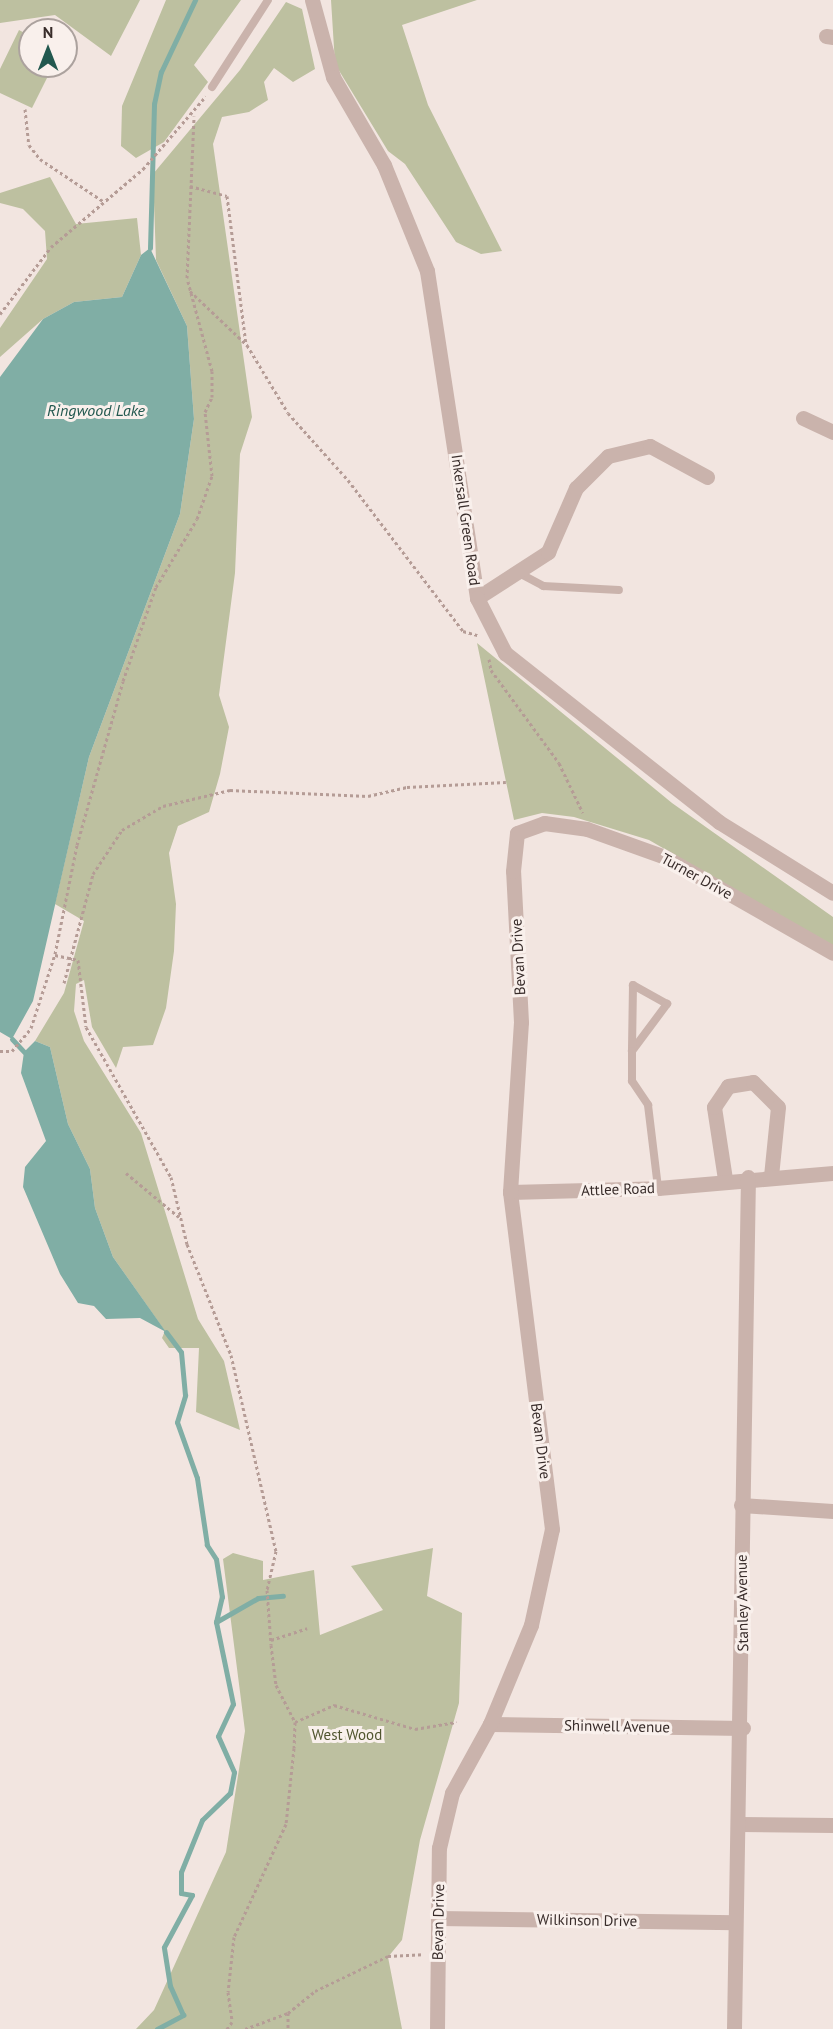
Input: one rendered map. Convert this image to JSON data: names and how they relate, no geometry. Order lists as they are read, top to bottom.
{
  "streets": {
    "street": [
      "Inkersall Green Road",
      "Turner Drive",
      "Bevan Drive",
      "Attlee Road",
      "Stanley Avenue",
      "Shinwell Avenue",
      "Wilkinson Drive"
    ]
  },
  "crossings": [
    ["Turner Drive", "Bevan Drive"],
    ["Bevan Drive", "Attlee Road"],
    ["Bevan Drive", "Shinwell Avenue"],
    ["Bevan Drive", "Wilkinson Drive"],
    ["Attlee Road", "Stanley Avenue"],
    ["Stanley Avenue", "Shinwell Avenue"],
    ["Stanley Avenue", "Wilkinson Drive"]
  ],
  "water": ["Ringwood Lake"],
  "parks": ["West Wood"],
  "north": "top"
}
